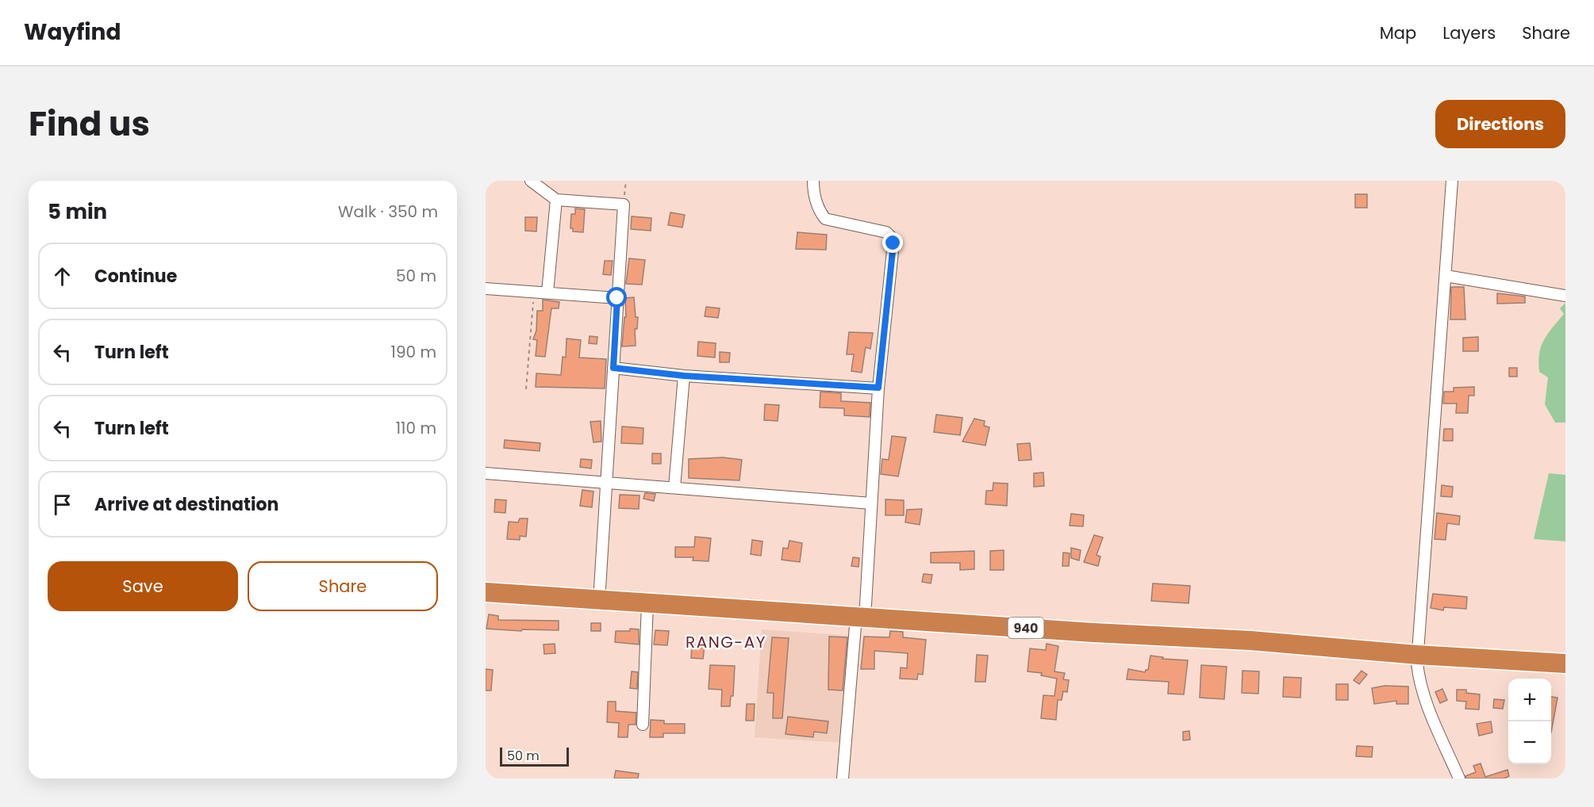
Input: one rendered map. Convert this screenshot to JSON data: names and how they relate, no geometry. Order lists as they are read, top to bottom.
{
  "streets": {
    "highway": ["940"]
  },
  "districts": ["RANG-AY"],
  "scale_bar": "50 m",
  "page": {
    "header": "Wayfind",
    "nav": ["Map", "Layers", "Share"],
    "title": "Find us",
    "buttons": [
      "Directions",
      ["Save", "Share"]
    ],
    "heading": ["5 min", "Walk · 350 m"],
    "list": [
      ["Continue", "50 m"],
      ["Turn left", "190 m"],
      ["Turn left", "110 m"],
      "Arrive at destination"
    ],
    "map_buttons": ["+", "−"],
    "scale": "50 m"
  }
}
